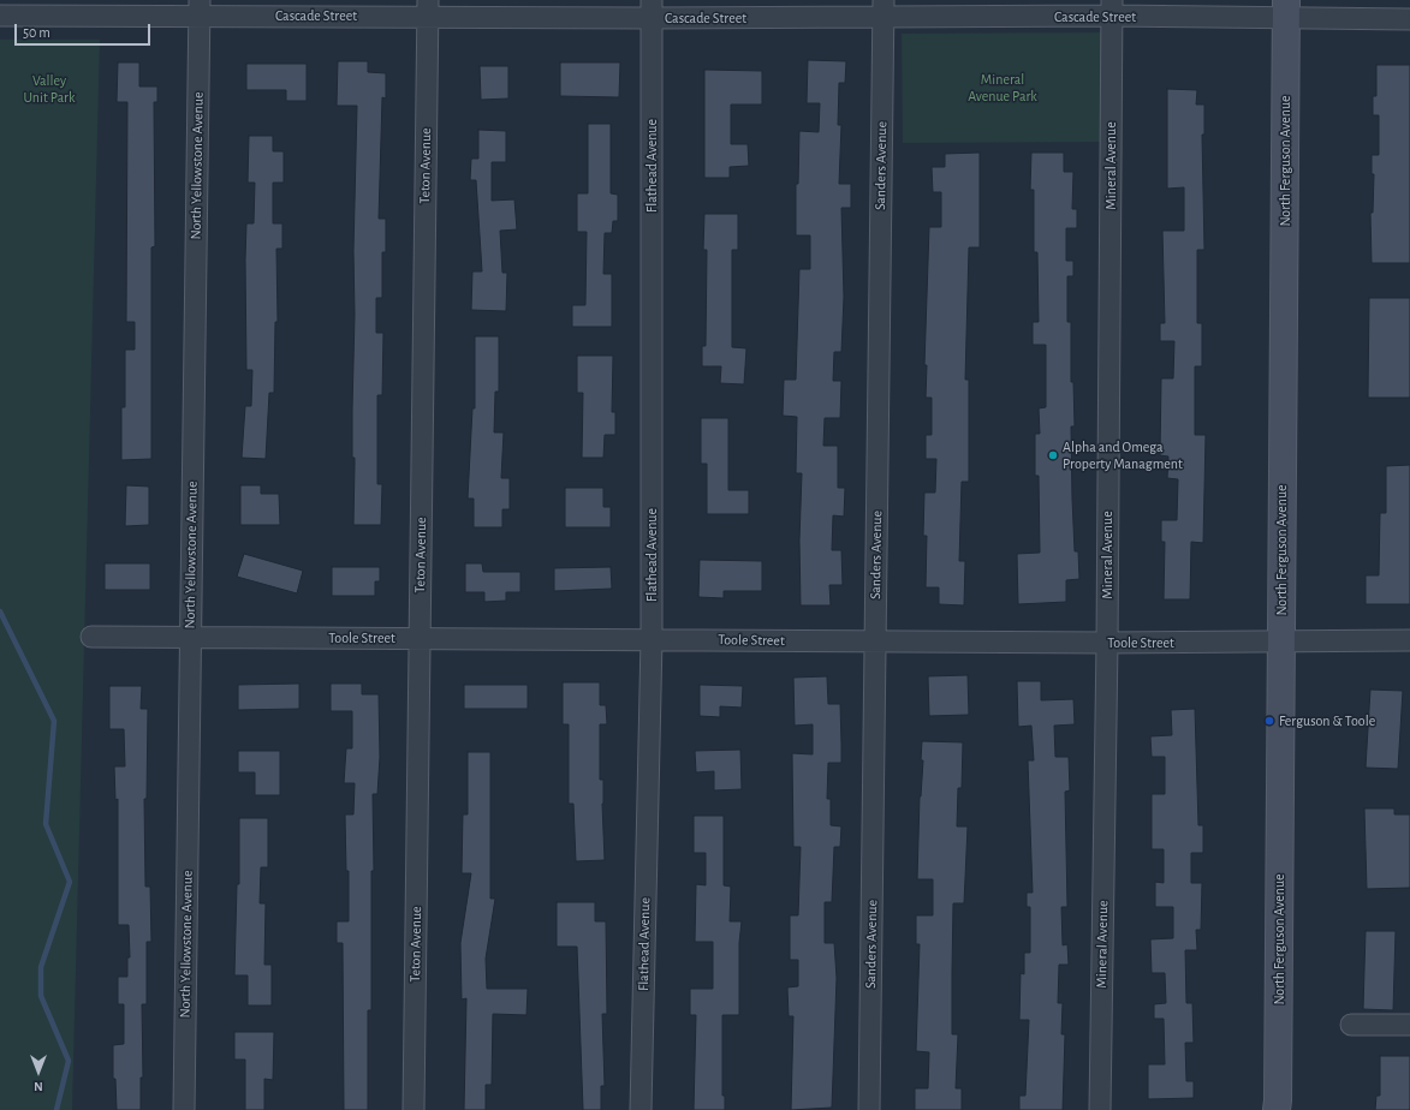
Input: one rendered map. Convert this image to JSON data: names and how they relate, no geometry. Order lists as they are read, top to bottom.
{
  "streets": {
    "street": [
      "Cascade Street",
      "North Ferguson Avenue",
      "North Yellowstone Avenue",
      "Teton Avenue",
      "Flathead Avenue",
      "Sanders Avenue",
      "Mineral Avenue",
      "Toole Street"
    ]
  },
  "crossings": [
    ["Cascade Street", "North Ferguson Avenue"],
    ["Cascade Street", "North Yellowstone Avenue"],
    ["Cascade Street", "Teton Avenue"],
    ["Cascade Street", "Flathead Avenue"],
    ["Cascade Street", "Sanders Avenue"],
    ["Cascade Street", "Mineral Avenue"],
    ["North Ferguson Avenue", "Toole Street"],
    ["North Yellowstone Avenue", "Toole Street"],
    ["Teton Avenue", "Toole Street"],
    ["Flathead Avenue", "Toole Street"],
    ["Sanders Avenue", "Toole Street"],
    ["Mineral Avenue", "Toole Street"]
  ],
  "parks": ["Mineral Avenue Park", "Valley Unit Park"],
  "places": ["Alpha and Omega Property Managment", "Ferguson & Toole"],
  "scale_bar": "50 m",
  "north": "bottom"
}
